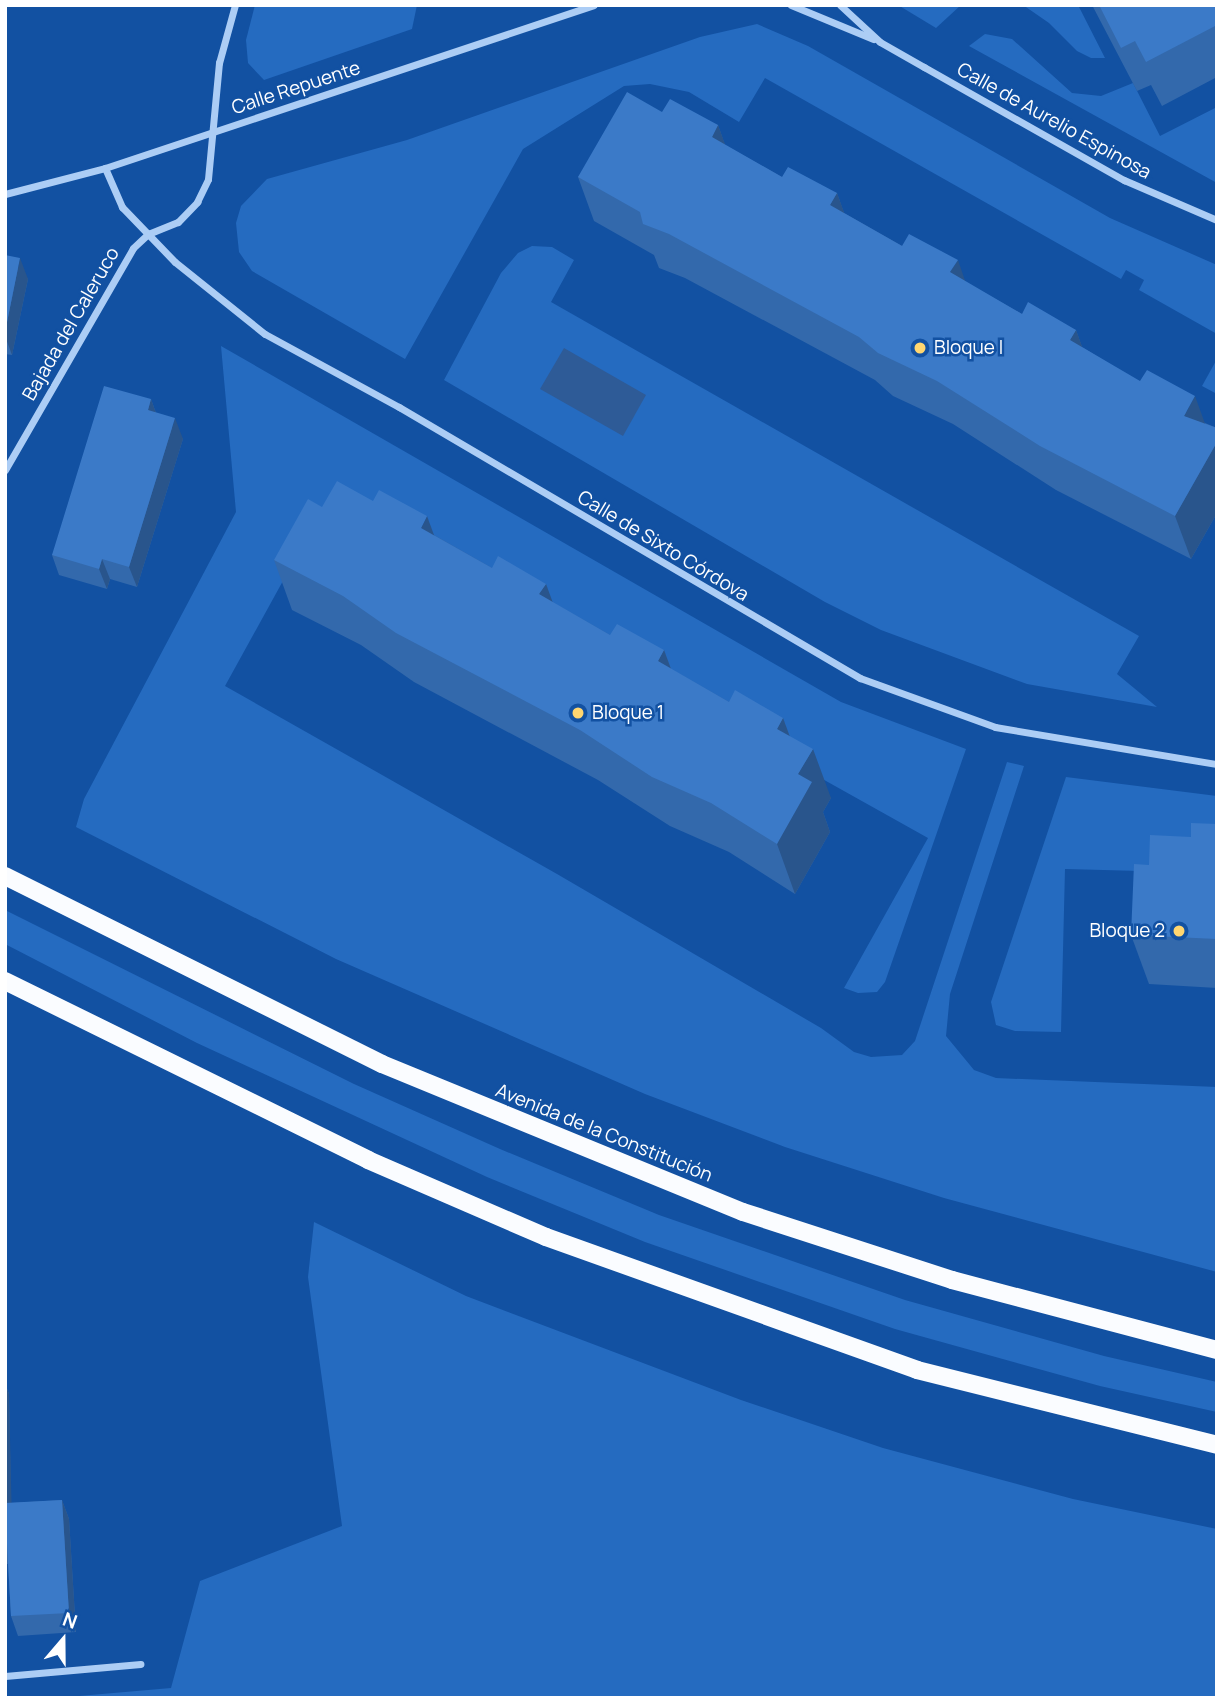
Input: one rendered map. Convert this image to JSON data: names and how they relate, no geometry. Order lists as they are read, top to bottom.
{
  "streets": {
    "main road": ["Avenida de la Constitución"],
    "street": [
      "Calle Repuente",
      "Calle de Aurelio Espinosa",
      "Bajada del Caleruco",
      "Calle de Sixto Córdova"
    ]
  },
  "crossings": [
    ["Calle Repuente", "Calle de Sixto Córdova"],
    ["Bajada del Caleruco", "Calle de Sixto Córdova"]
  ],
  "places": ["Bloque I", "Bloque 1", "Bloque 2"],
  "north": "top"
}
